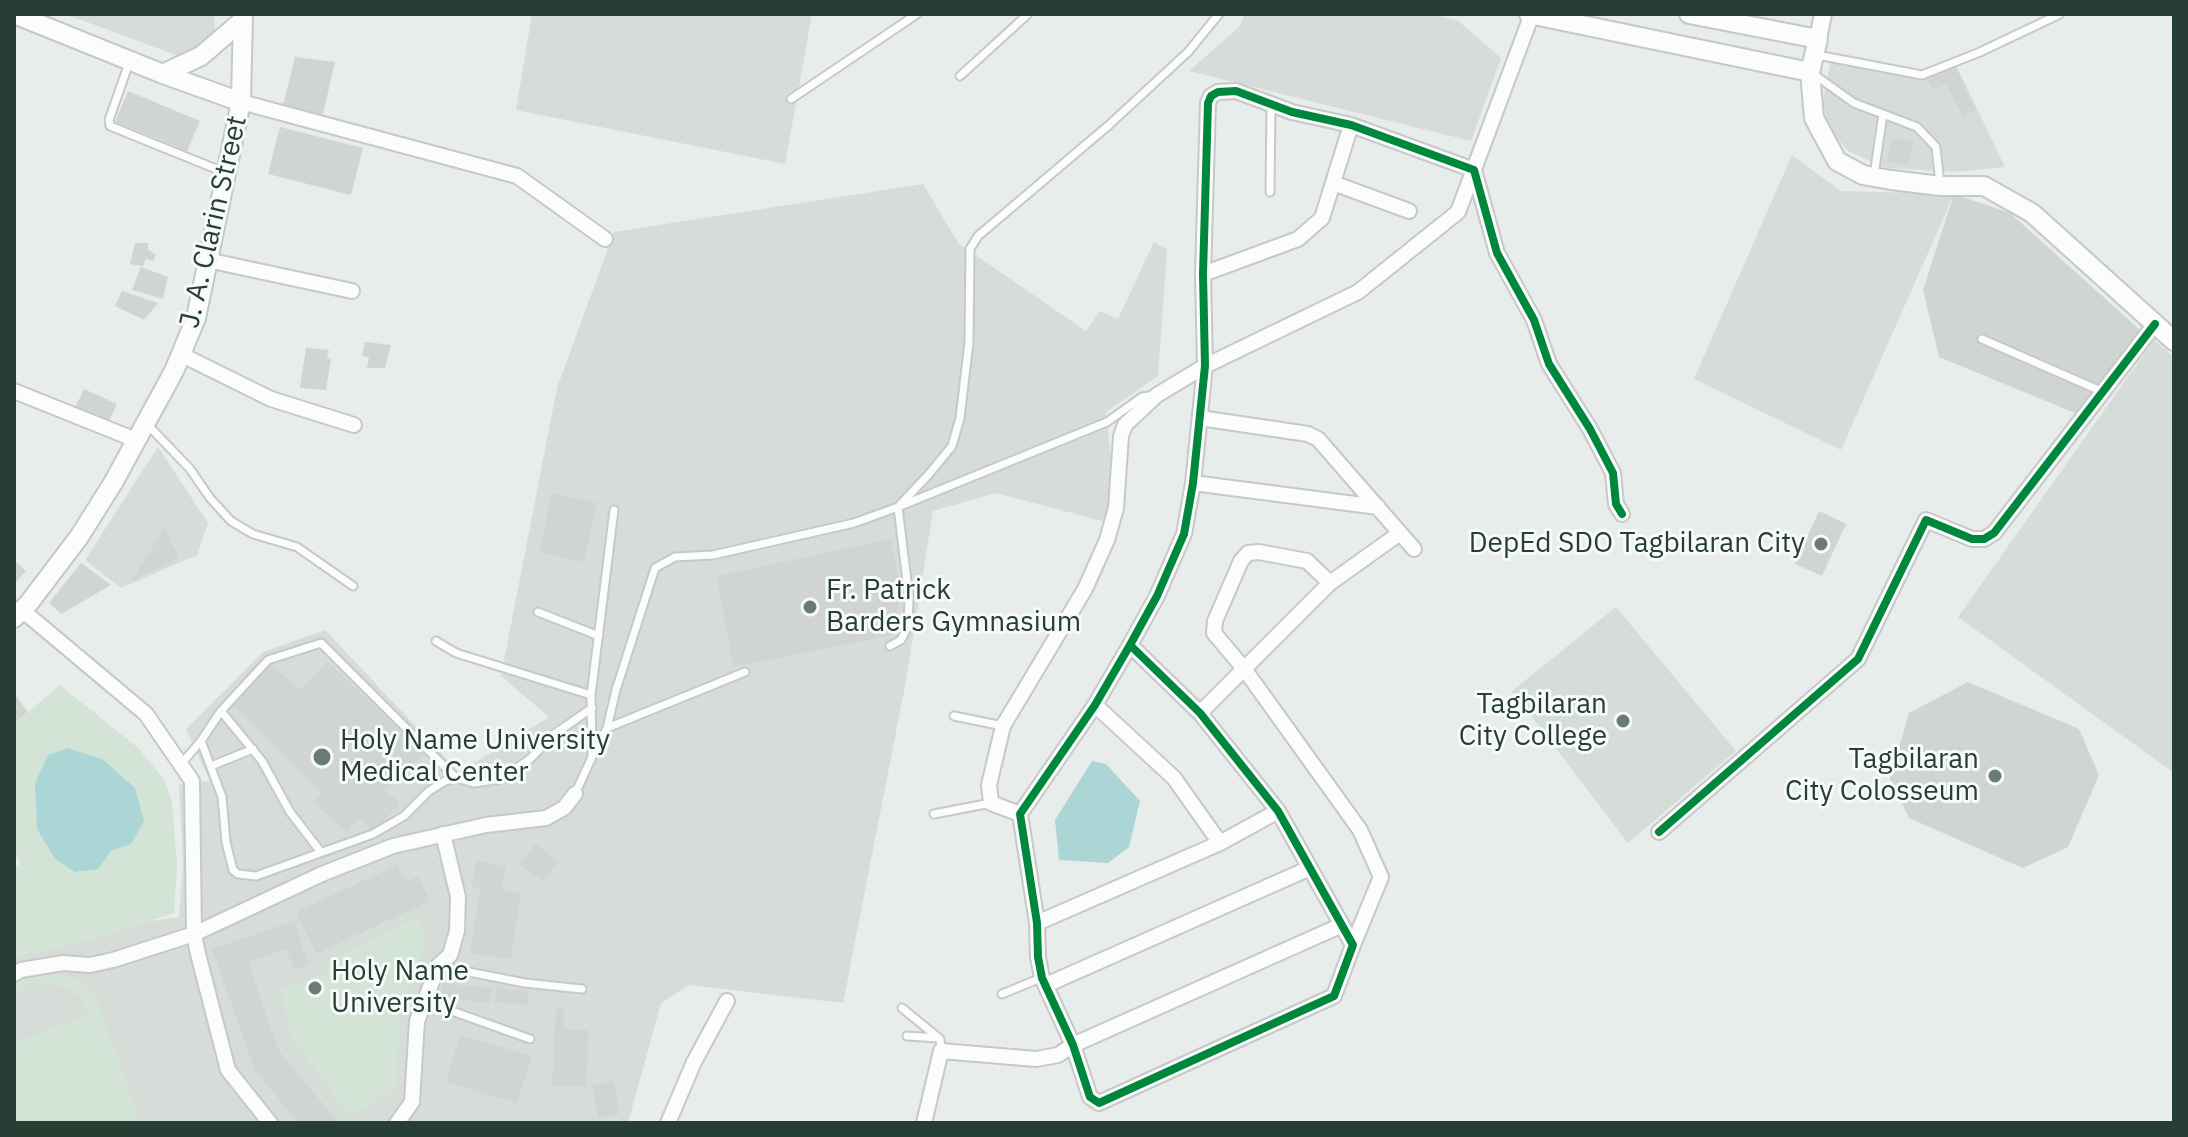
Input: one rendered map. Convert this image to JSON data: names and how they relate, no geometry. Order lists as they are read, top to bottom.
{
  "streets": {
    "main road": ["J. A. Clarin Street"]
  },
  "places": [
    "DepEd SDO Tagbilaran City",
    "Fr. Patrick Barders Gymnasium",
    "Tagbilaran City College",
    "Holy Name University Medical Center",
    "Tagbilaran City Colosseum",
    "Holy Name University"
  ]
}
